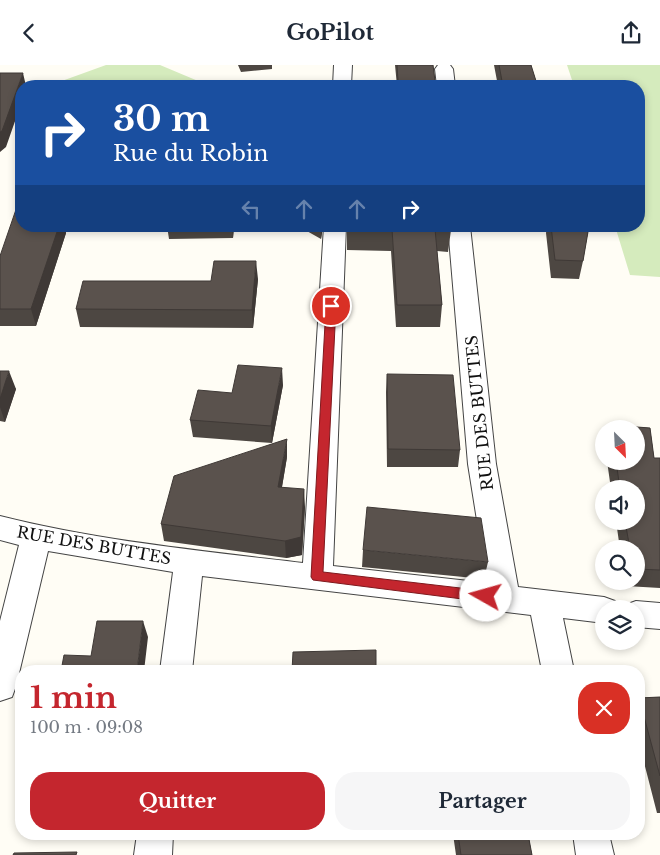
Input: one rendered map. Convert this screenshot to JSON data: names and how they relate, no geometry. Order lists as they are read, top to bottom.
{
  "streets": {
    "street": ["RUE DES BUTTES"]
  },
  "north": "bottom right",
  "page": {
    "header": "GoPilot",
    "turn": ["30 m", "Rue du Robin"],
    "heading": ["1 min", "100 m · 09:08"],
    "buttons": ["Quitter", "Partager"]
  }
}
